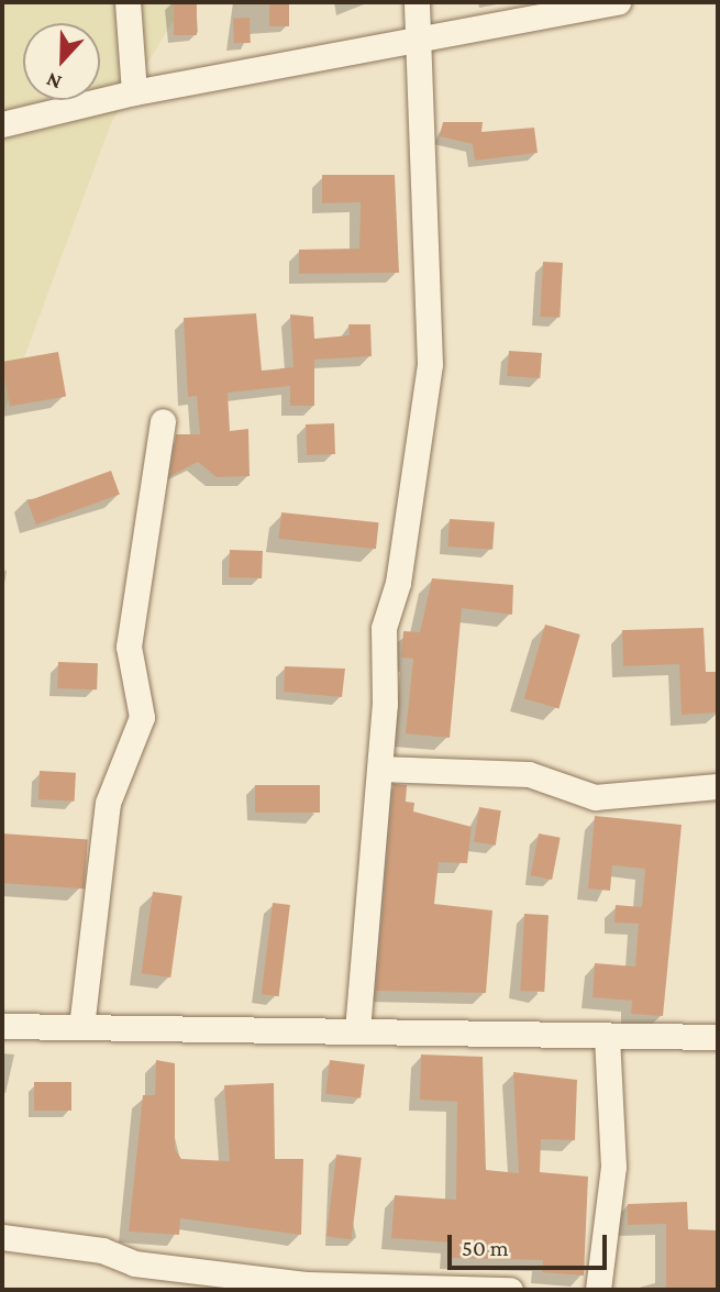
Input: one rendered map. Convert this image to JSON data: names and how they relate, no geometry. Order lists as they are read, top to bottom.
{
  "scale_bar": "50 m",
  "north": "bottom"
}
